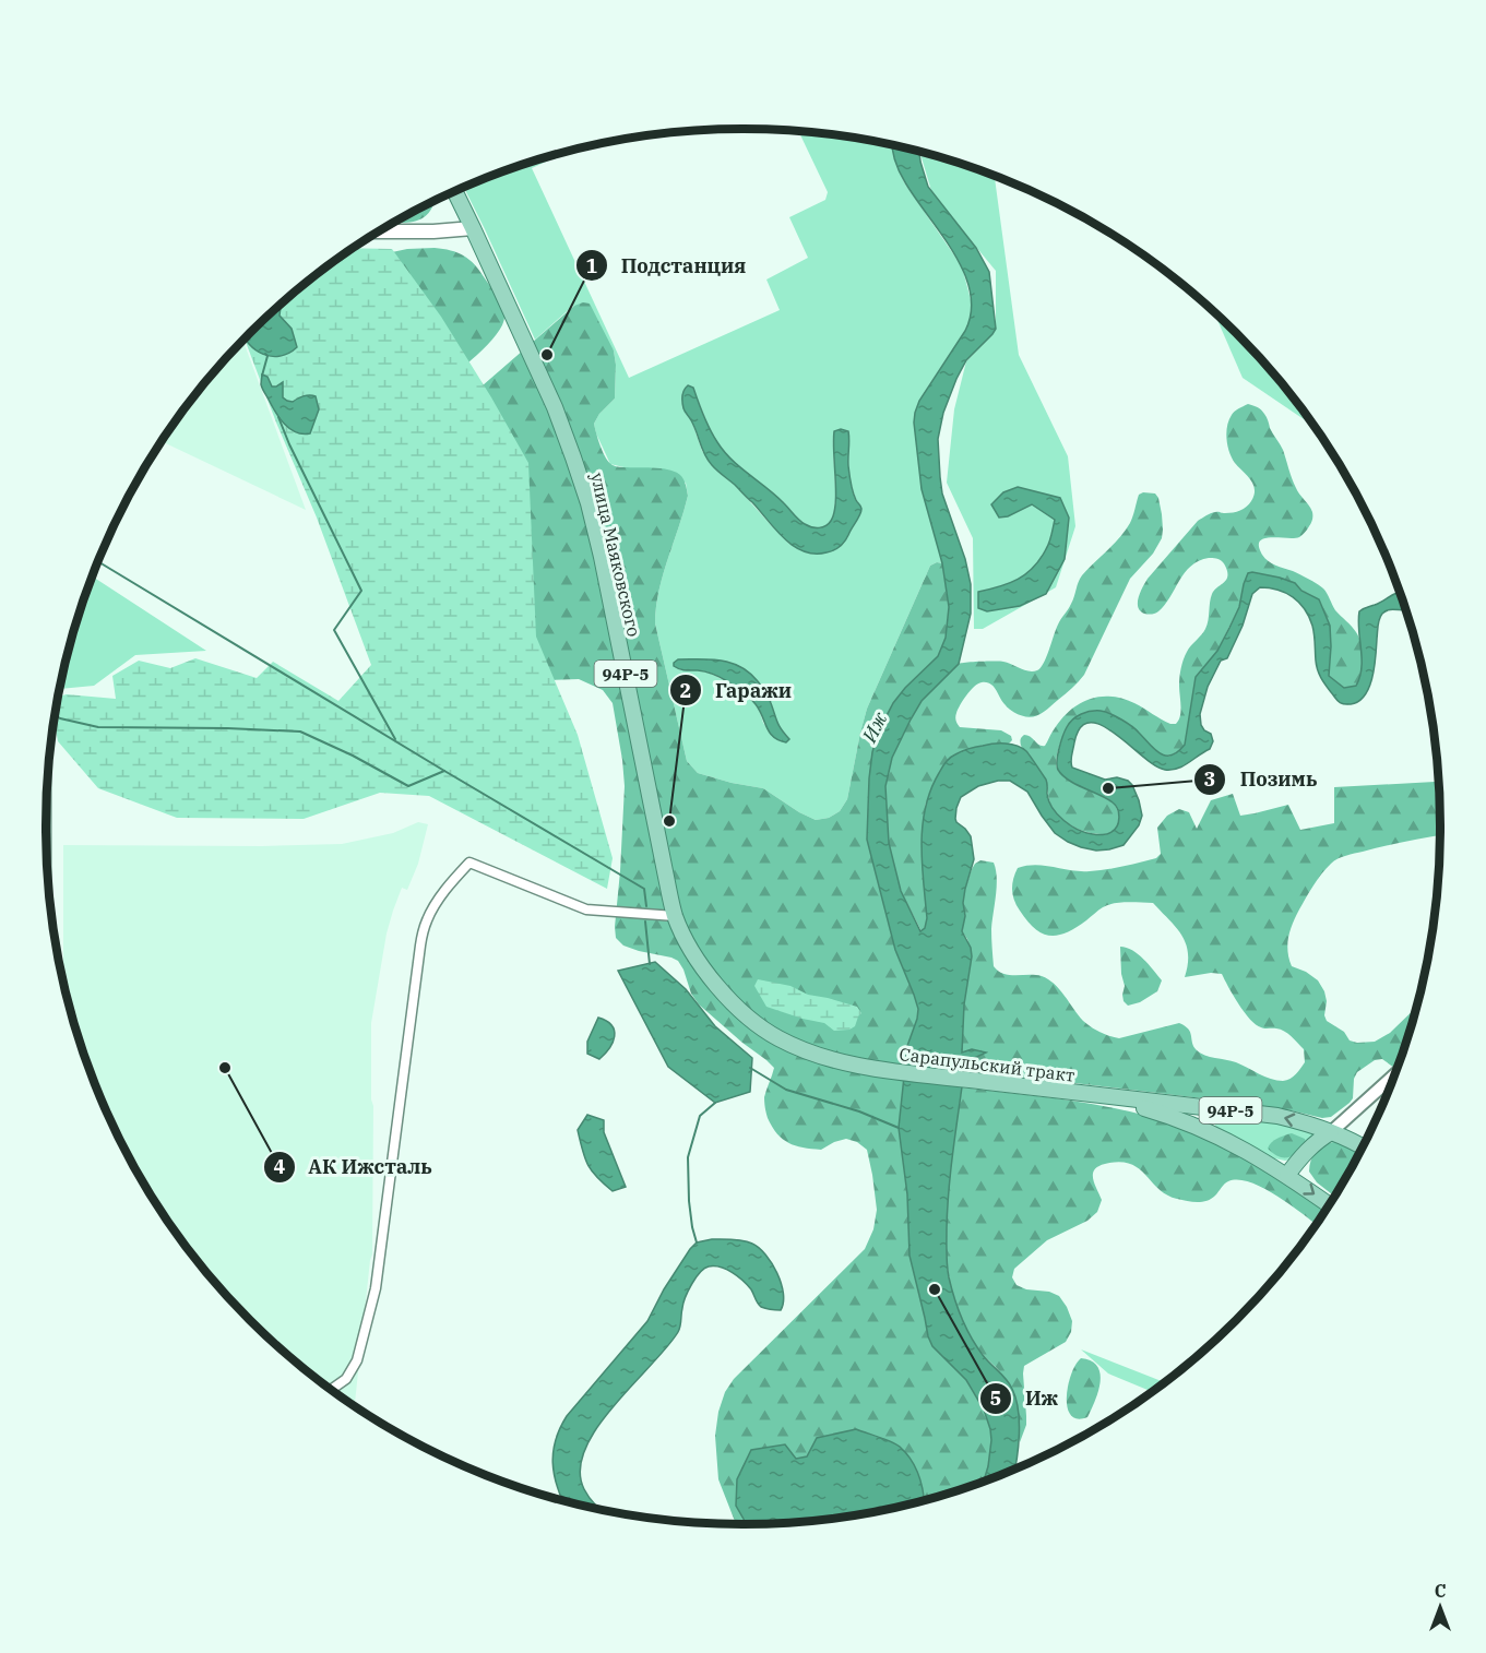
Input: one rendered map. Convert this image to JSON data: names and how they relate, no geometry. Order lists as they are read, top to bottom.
{
  "streets": {
    "main road": ["улица Маяковского", "94Р-5", "Сарапульский тракт"]
  },
  "crossings": [
    ["улица Маяковского", "Сарапульский тракт"]
  ],
  "water": ["Иж"],
  "places": [
    "Подстанция",
    "Позимь",
    "Гаражи",
    "АК Ижсталь",
    "Иж"
  ],
  "north": "top"
}
